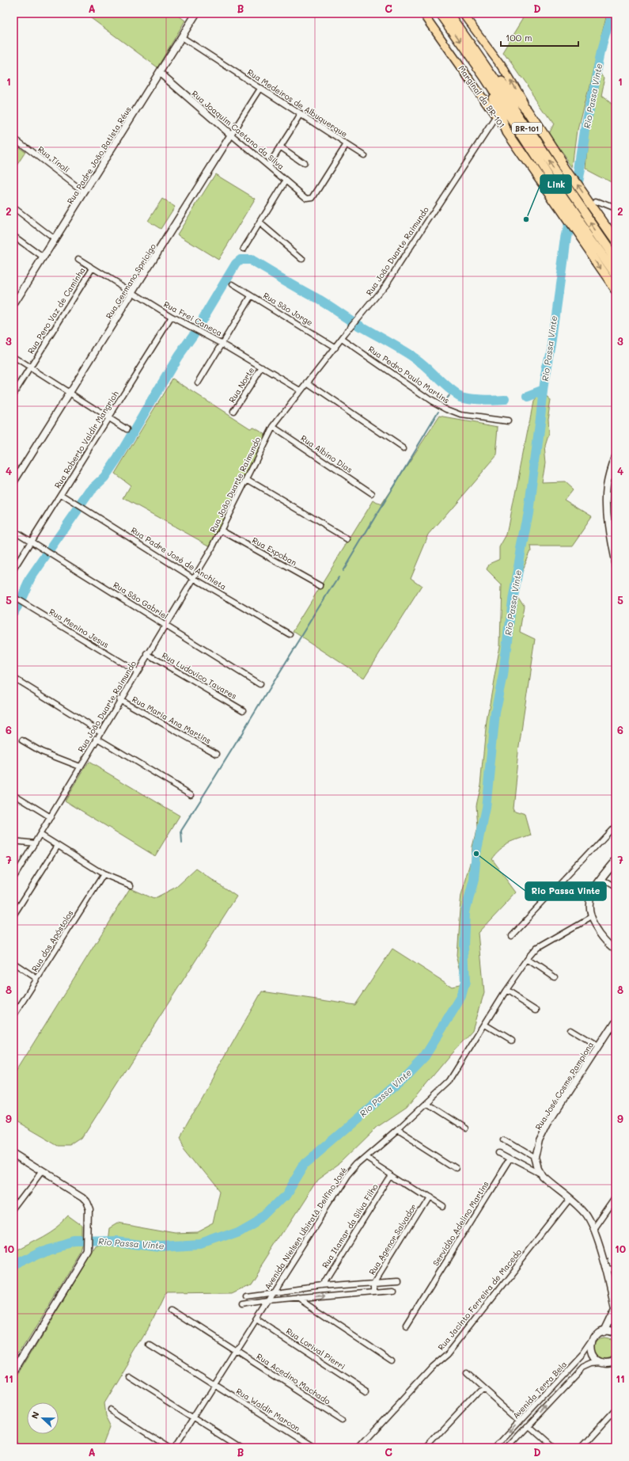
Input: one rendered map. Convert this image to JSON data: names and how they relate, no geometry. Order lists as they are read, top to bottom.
{
  "streets": {
    "highway": ["Marginal da BR-101", "BR-101"],
    "main road": [
      "Rua Joaquim Caetano da Silva",
      "Rua Padre João Batista Réus",
      "Rua Germano Spricigo",
      "Rua José Cosme Pamplona"
    ],
    "street": [
      "Rua Medeiros de Albuquerque",
      "Rua Tínoli",
      "Rua João Duarte Raimundo",
      "Rua São Jorge",
      "Rua Pero Vaz de Caminha",
      "Rua Frei Caneca",
      "Rua Pedro Paulo Martins",
      "Rua Norte",
      "Rua Roberto Valdir Mangrich",
      "Rua Albino Dias",
      "Rua Expoban",
      "Rua Padre José de Anchieta",
      "Rua São Gabriel",
      "Rua Menino Jesus",
      "Rua Ludovico Tavares",
      "Rua Maria Ana Martins",
      "Rua dos Apóstolos",
      "Servidão Adelino Martins",
      "Rua Itamar da Silva Filho",
      "Avenida Nielsen Ubiratã Delfino José",
      "Rua Agenor Salvador",
      "Rua Jacinto Ferreira de Macedo",
      "Rua Lorival Pierri",
      "Rua Acedino Machado",
      "Avenida Terra Bela",
      "Rua Waldir Marcon"
    ]
  },
  "crossings": [
    ["Marginal da BR-101", "Rua João Duarte Raimundo"],
    ["Rua Medeiros de Albuquerque", "Rua Joaquim Caetano da Silva"],
    ["Rua Medeiros de Albuquerque", "Rua Padre João Batista Réus"],
    ["Rua Medeiros de Albuquerque", "Rua Germano Spricigo"],
    ["Rua Joaquim Caetano da Silva", "Rua Padre João Batista Réus"],
    ["Rua Joaquim Caetano da Silva", "Rua Germano Spricigo"],
    ["Rua Padre João Batista Réus", "Rua Tínoli"],
    ["Rua João Duarte Raimundo", "Rua São Jorge"],
    ["Rua João Duarte Raimundo", "Rua Frei Caneca"],
    ["Rua João Duarte Raimundo", "Rua Pedro Paulo Martins"],
    ["Rua João Duarte Raimundo", "Rua Albino Dias"],
    ["Rua João Duarte Raimundo", "Rua Expoban"],
    ["Rua João Duarte Raimundo", "Rua Padre José de Anchieta"],
    ["Rua João Duarte Raimundo", "Rua São Gabriel"],
    ["Rua João Duarte Raimundo", "Rua Menino Jesus"],
    ["Rua João Duarte Raimundo", "Rua Ludovico Tavares"],
    ["Rua João Duarte Raimundo", "Rua Maria Ana Martins"],
    ["Rua Germano Spricigo", "Rua Frei Caneca"],
    ["Rua Pero Vaz de Caminha", "Rua Frei Caneca"],
    ["Rua Frei Caneca", "Rua Norte"],
    ["Rua Frei Caneca", "Rua Roberto Valdir Mangrich"],
    ["Rua Roberto Valdir Mangrich", "Rua Padre José de Anchieta"],
    ["Rua Roberto Valdir Mangrich", "Rua São Gabriel"],
    ["Avenida Nielsen Ubiratã Delfino José", "Rua Lorival Pierri"],
    ["Avenida Nielsen Ubiratã Delfino José", "Rua Acedino Machado"],
    ["Avenida Nielsen Ubiratã Delfino José", "Rua Waldir Marcon"]
  ],
  "one_way": ["Marginal da BR-101"],
  "water": ["Rio Passa Vinte"],
  "places": ["Link", "Rio Passa Vinte"],
  "scale_bar": "100 m",
  "north": "left",
  "grid": {
    "columns": [
      "A",
      "B",
      "C",
      "D"
    ],
    "rows": [
      "1",
      "2",
      "3",
      "4",
      "5",
      "6",
      "7",
      "8",
      "9",
      "10",
      "11"
    ]
  }
}
